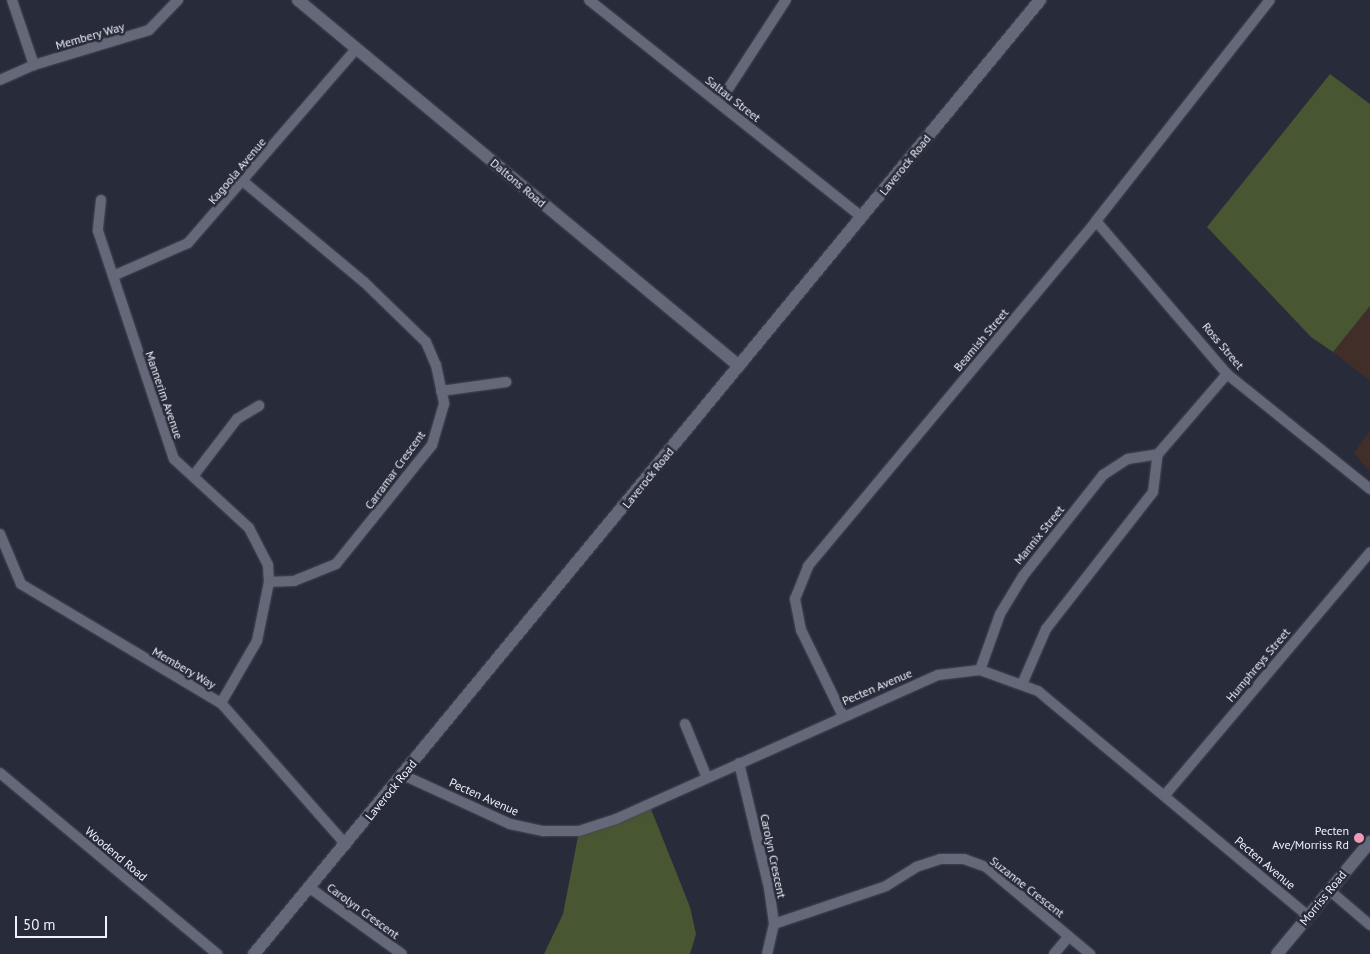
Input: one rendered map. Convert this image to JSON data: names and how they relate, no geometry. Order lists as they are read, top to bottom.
{
  "streets": {
    "street": [
      "Membery Way",
      "Saltau Street",
      "Laverock Road",
      "Kagoola Avenue",
      "Daltons Road",
      "Beamish Street",
      "Ross Street",
      "Mannerim Avenue",
      "Carramar Crescent",
      "Mannix Street",
      "Humphreys Street",
      "Pecten Avenue",
      "Woodend Road",
      "Carolyn Crescent",
      "Suzanne Crescent",
      "Morriss Road"
    ]
  },
  "crossings": [
    ["Membery Way", "Laverock Road"],
    ["Membery Way", "Mannerim Avenue"],
    ["Saltau Street", "Laverock Road"],
    ["Laverock Road", "Daltons Road"],
    ["Laverock Road", "Pecten Avenue"],
    ["Laverock Road", "Carolyn Crescent"],
    ["Kagoola Avenue", "Daltons Road"],
    ["Kagoola Avenue", "Mannerim Avenue"],
    ["Kagoola Avenue", "Carramar Crescent"],
    ["Beamish Street", "Ross Street"],
    ["Beamish Street", "Pecten Avenue"],
    ["Mannerim Avenue", "Carramar Crescent"],
    ["Mannix Street", "Pecten Avenue"],
    ["Humphreys Street", "Pecten Avenue"],
    ["Pecten Avenue", "Carolyn Crescent"],
    ["Pecten Avenue", "Morriss Road"],
    ["Carolyn Crescent", "Suzanne Crescent"]
  ],
  "places": ["Pecten Ave/Morriss Rd"],
  "scale_bar": "50 m"
}
